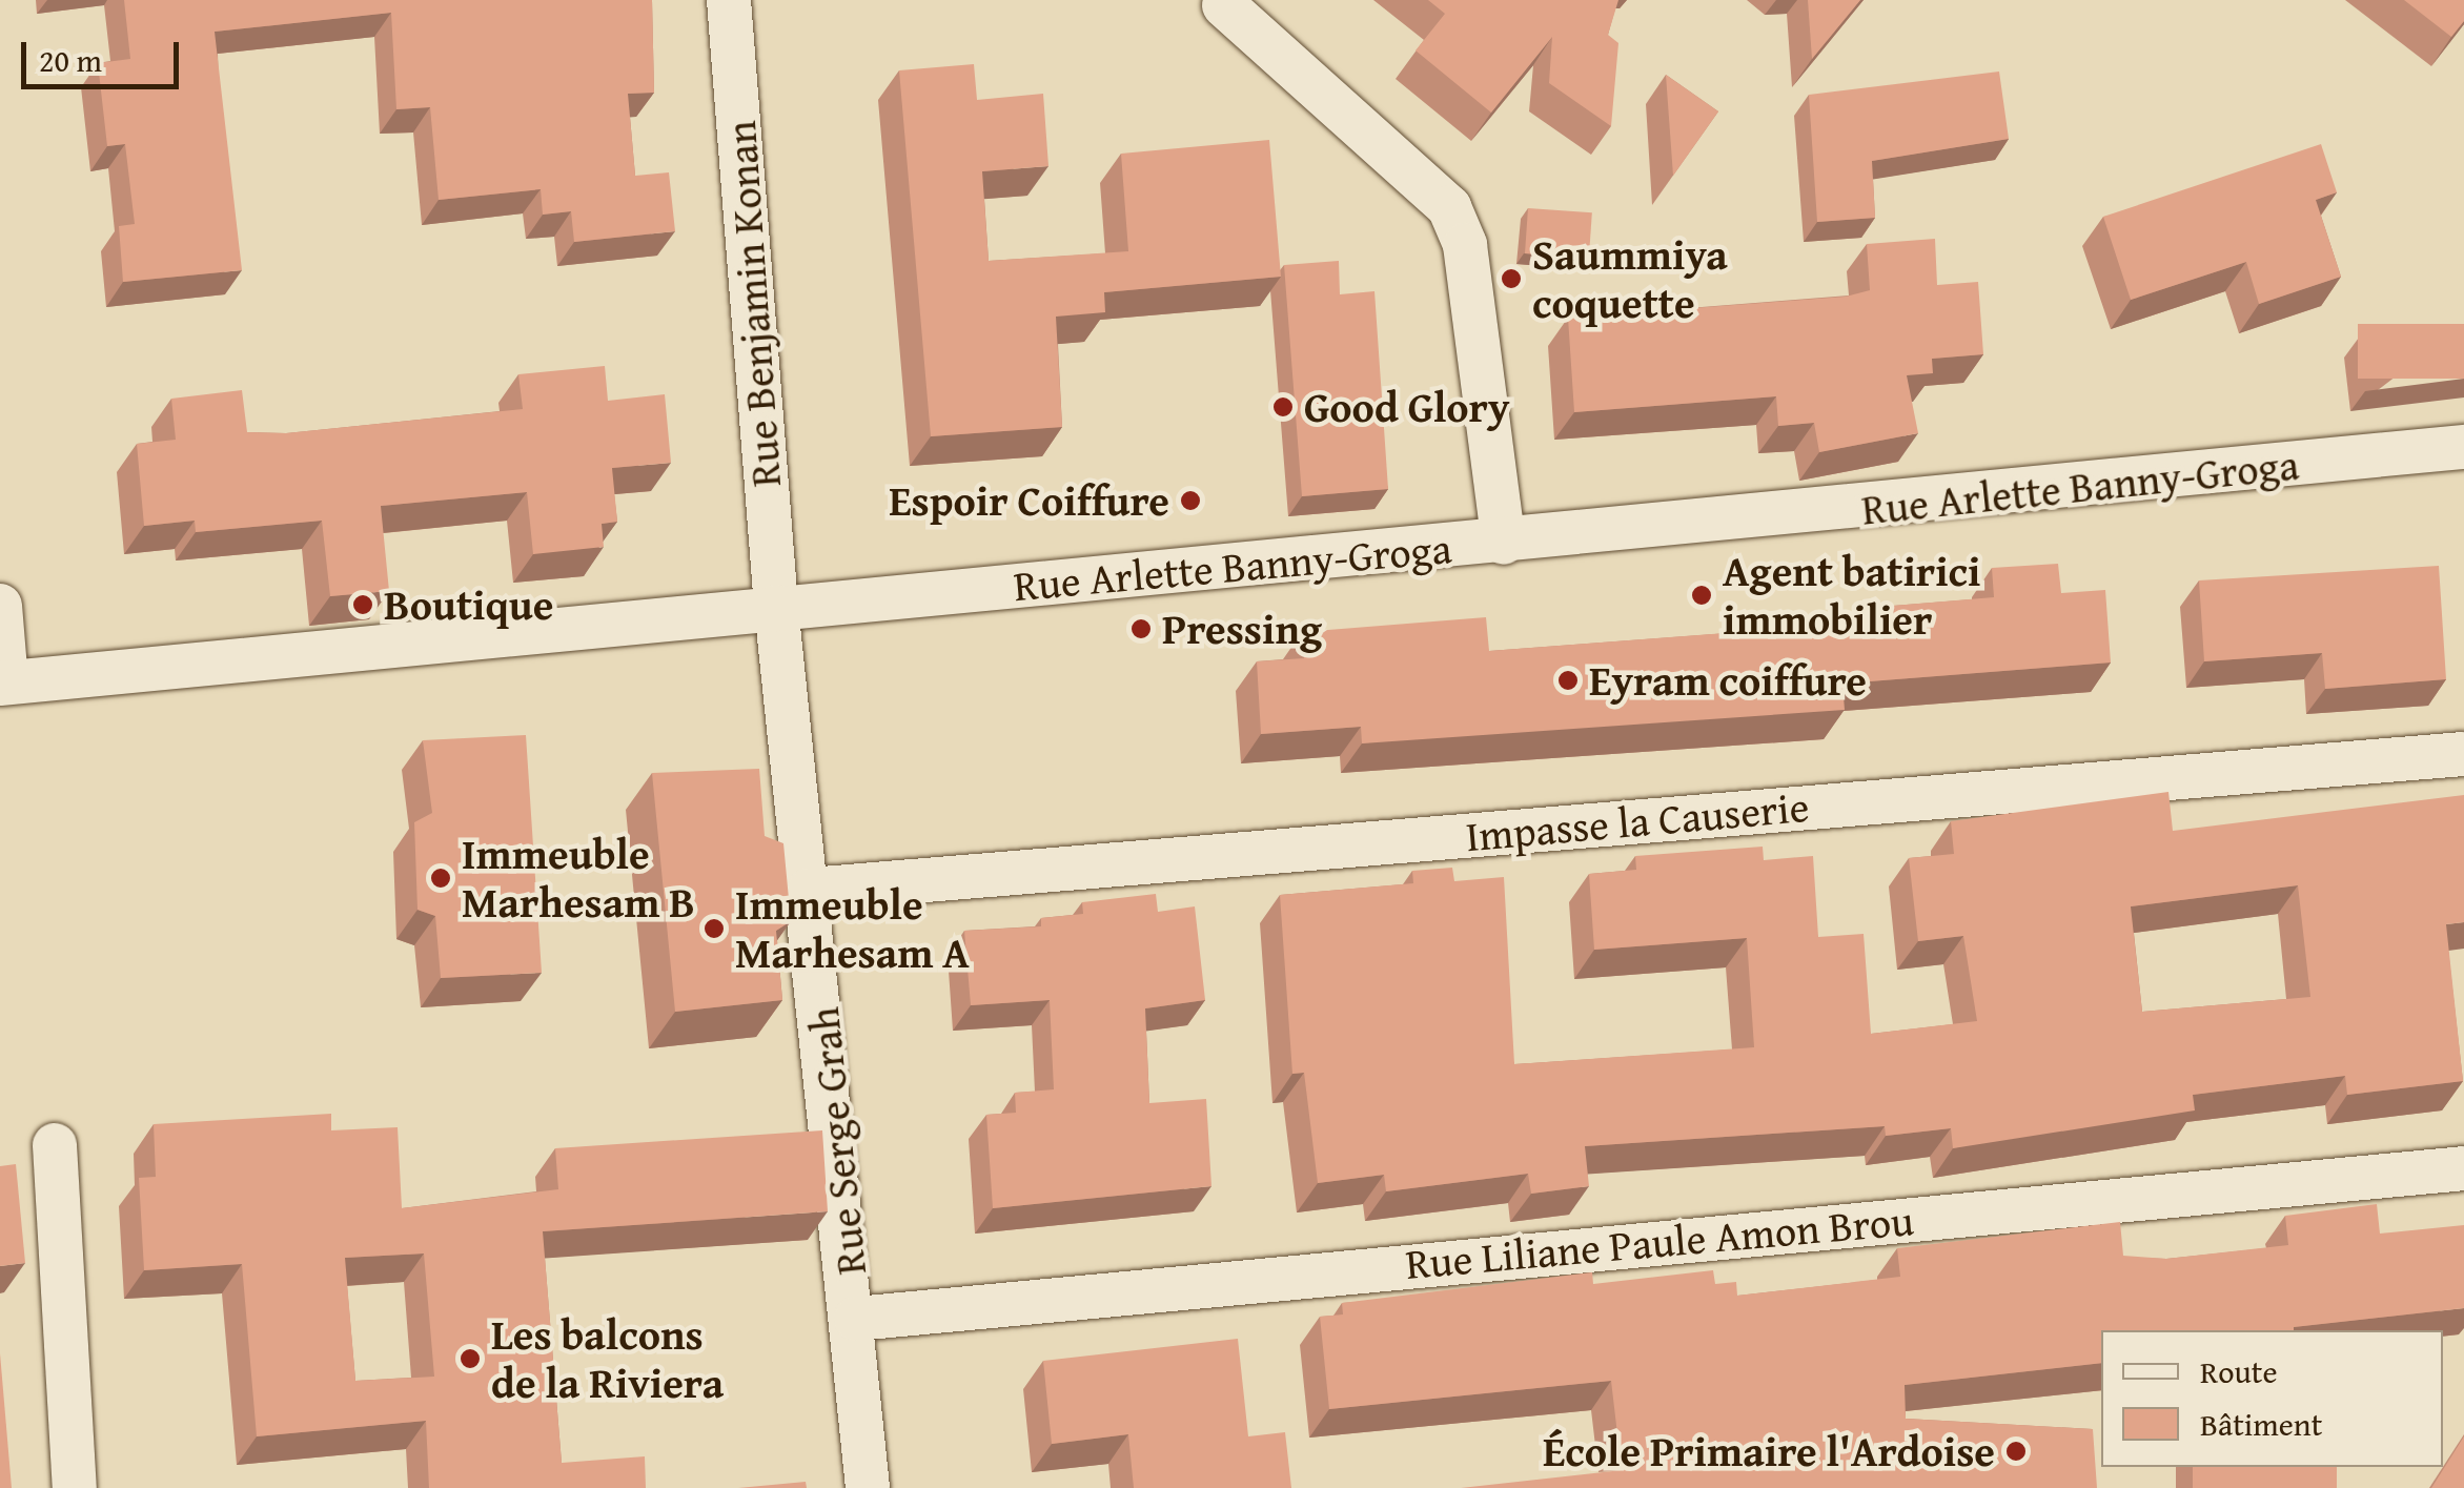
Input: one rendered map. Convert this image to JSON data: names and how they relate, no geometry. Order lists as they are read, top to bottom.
{
  "streets": {
    "street": [
      "Rue Benjamin Konan",
      "Rue Arlette Banny-Groga",
      "Impasse la Causerie",
      "Rue Serge Grah",
      "Rue Liliane Paule Amon Brou"
    ]
  },
  "crossings": [
    ["Rue Benjamin Konan", "Rue Arlette Banny-Groga"],
    ["Rue Benjamin Konan", "Rue Serge Grah"],
    ["Rue Arlette Banny-Groga", "Rue Serge Grah"],
    ["Impasse la Causerie", "Rue Serge Grah"],
    ["Rue Serge Grah", "Rue Liliane Paule Amon Brou"]
  ],
  "places": [
    "Saummiya coquette",
    "Good Glory",
    "Espoir Coiffure",
    "Agent batirici immobilier",
    "Boutique",
    "Pressing",
    "Eyram coiffure",
    "Immeuble Marhesam B",
    "Immeuble Marhesam A",
    "Les balcons de la Riviera",
    "École Primaire l'Ardoise"
  ],
  "legend": ["Route", "Bâtiment"],
  "scale_bar": "20 m"
}
